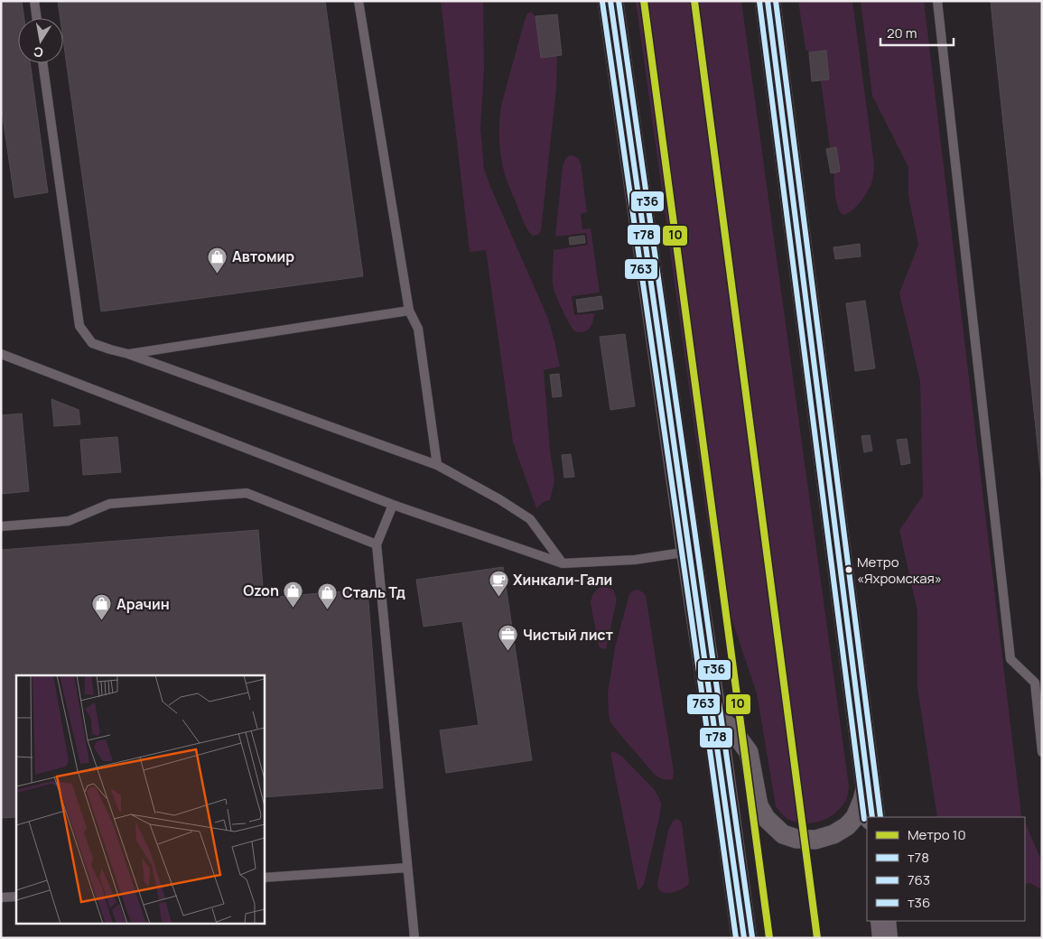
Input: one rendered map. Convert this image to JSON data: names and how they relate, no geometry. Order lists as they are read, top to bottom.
{
  "places": {
    "shop": [
      "Автомир",
      "Ozon",
      "Сталь Тд",
      "Арачин"
    ],
    "other": ["Метро «Яхромская»"],
    "cafe": ["Хинкали-Гали"],
    "office": ["Чистый лист"]
  },
  "lines": [
    "metro line 10",
    "transit line т78",
    "transit line т36",
    "transit line 763"
  ],
  "legend": [
    "Метро 10",
    "т78",
    "763",
    "т36"
  ],
  "scale_bar": "20 m",
  "north": "bottom"
}
